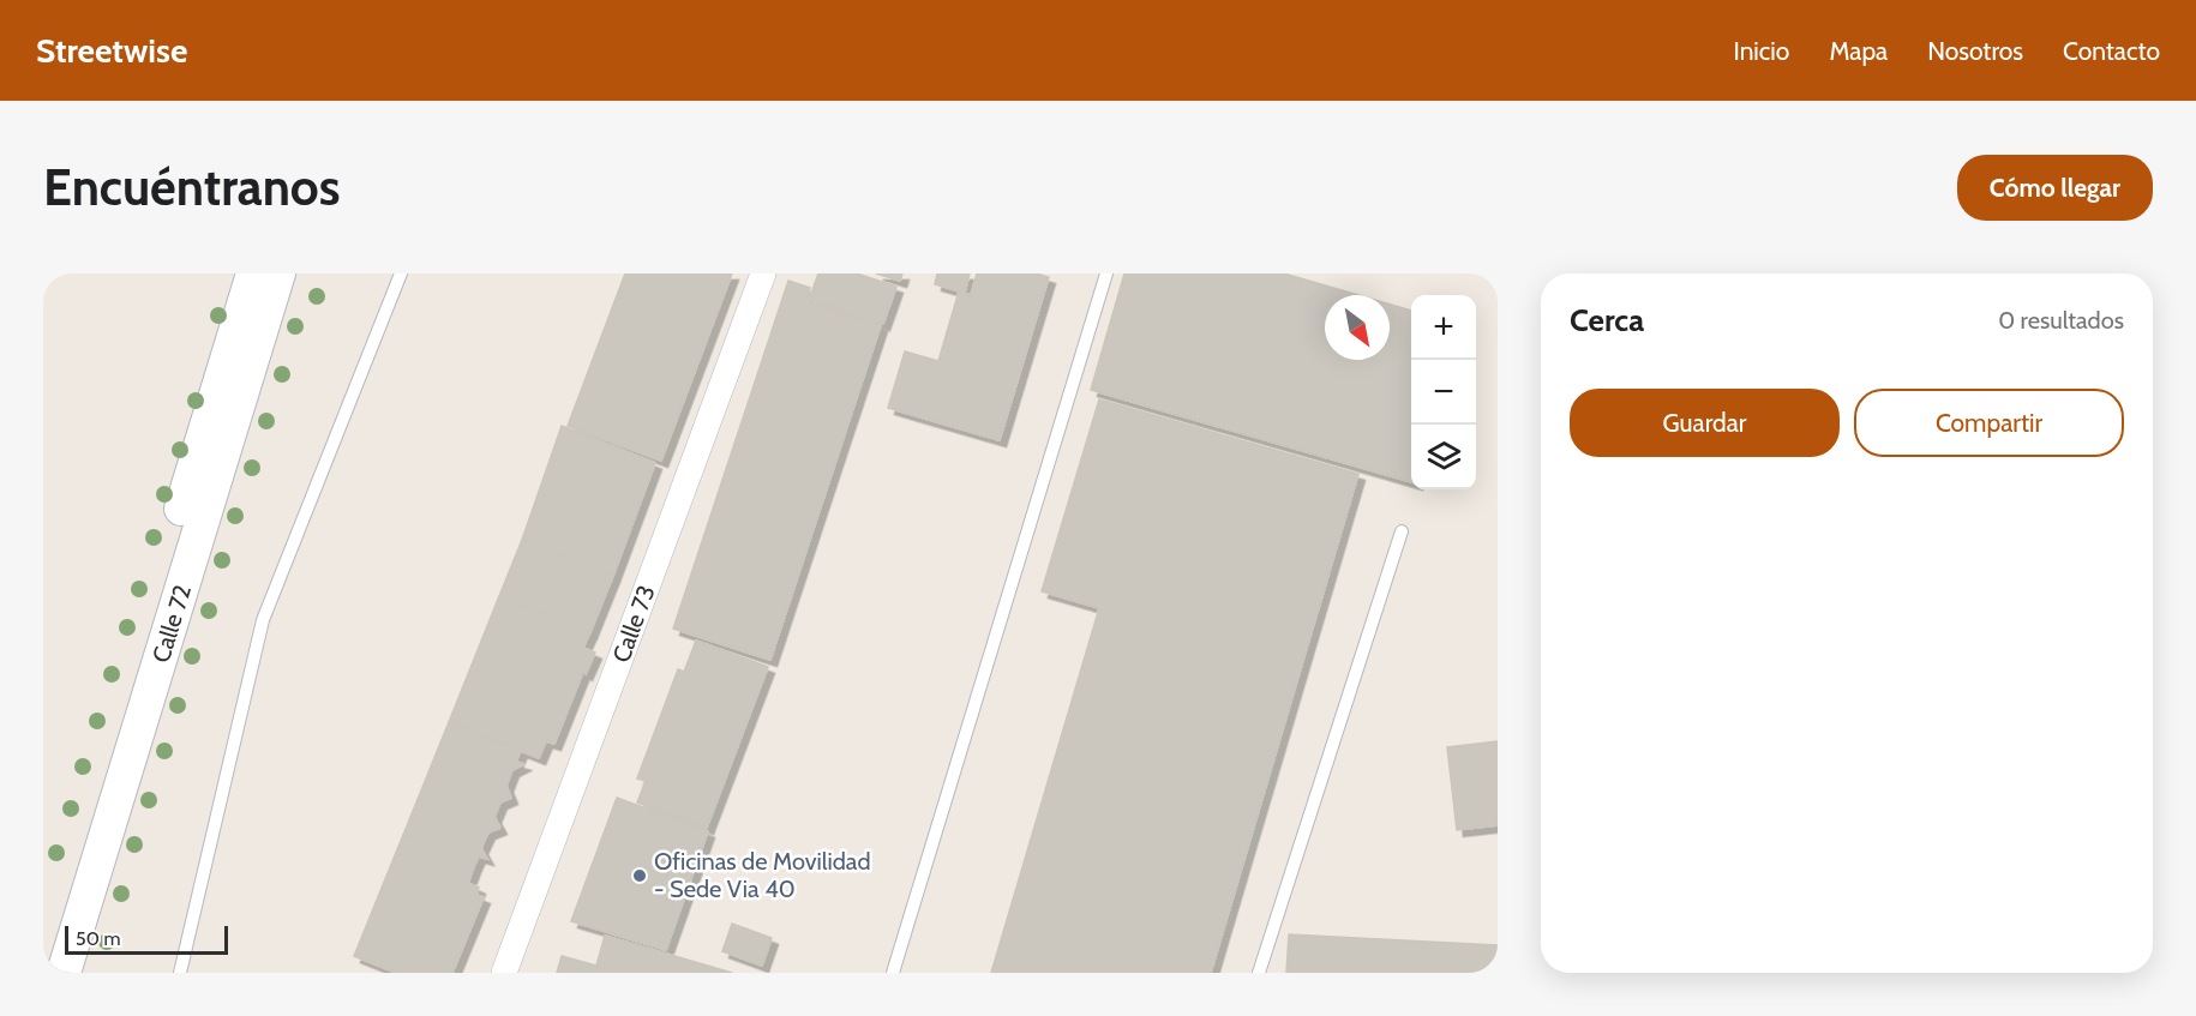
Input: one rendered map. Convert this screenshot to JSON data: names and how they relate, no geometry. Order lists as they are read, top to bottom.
{
  "streets": {
    "main road": ["Calle 72"],
    "street": ["Calle 73"]
  },
  "places": ["Oficinas de Movilidad - Sede Via 40"],
  "scale_bar": "50 m",
  "north": "bottom right",
  "page": {
    "header": "Streetwise",
    "nav": [
      "Inicio",
      "Mapa",
      "Nosotros",
      "Contacto"
    ],
    "buttons": [
      "Cómo llegar",
      ["Guardar", "Compartir"]
    ],
    "title": "Encuéntranos",
    "heading": ["Cerca", "0 resultados"],
    "map_buttons": ["+", "−"],
    "scale": "50 m"
  }
}
